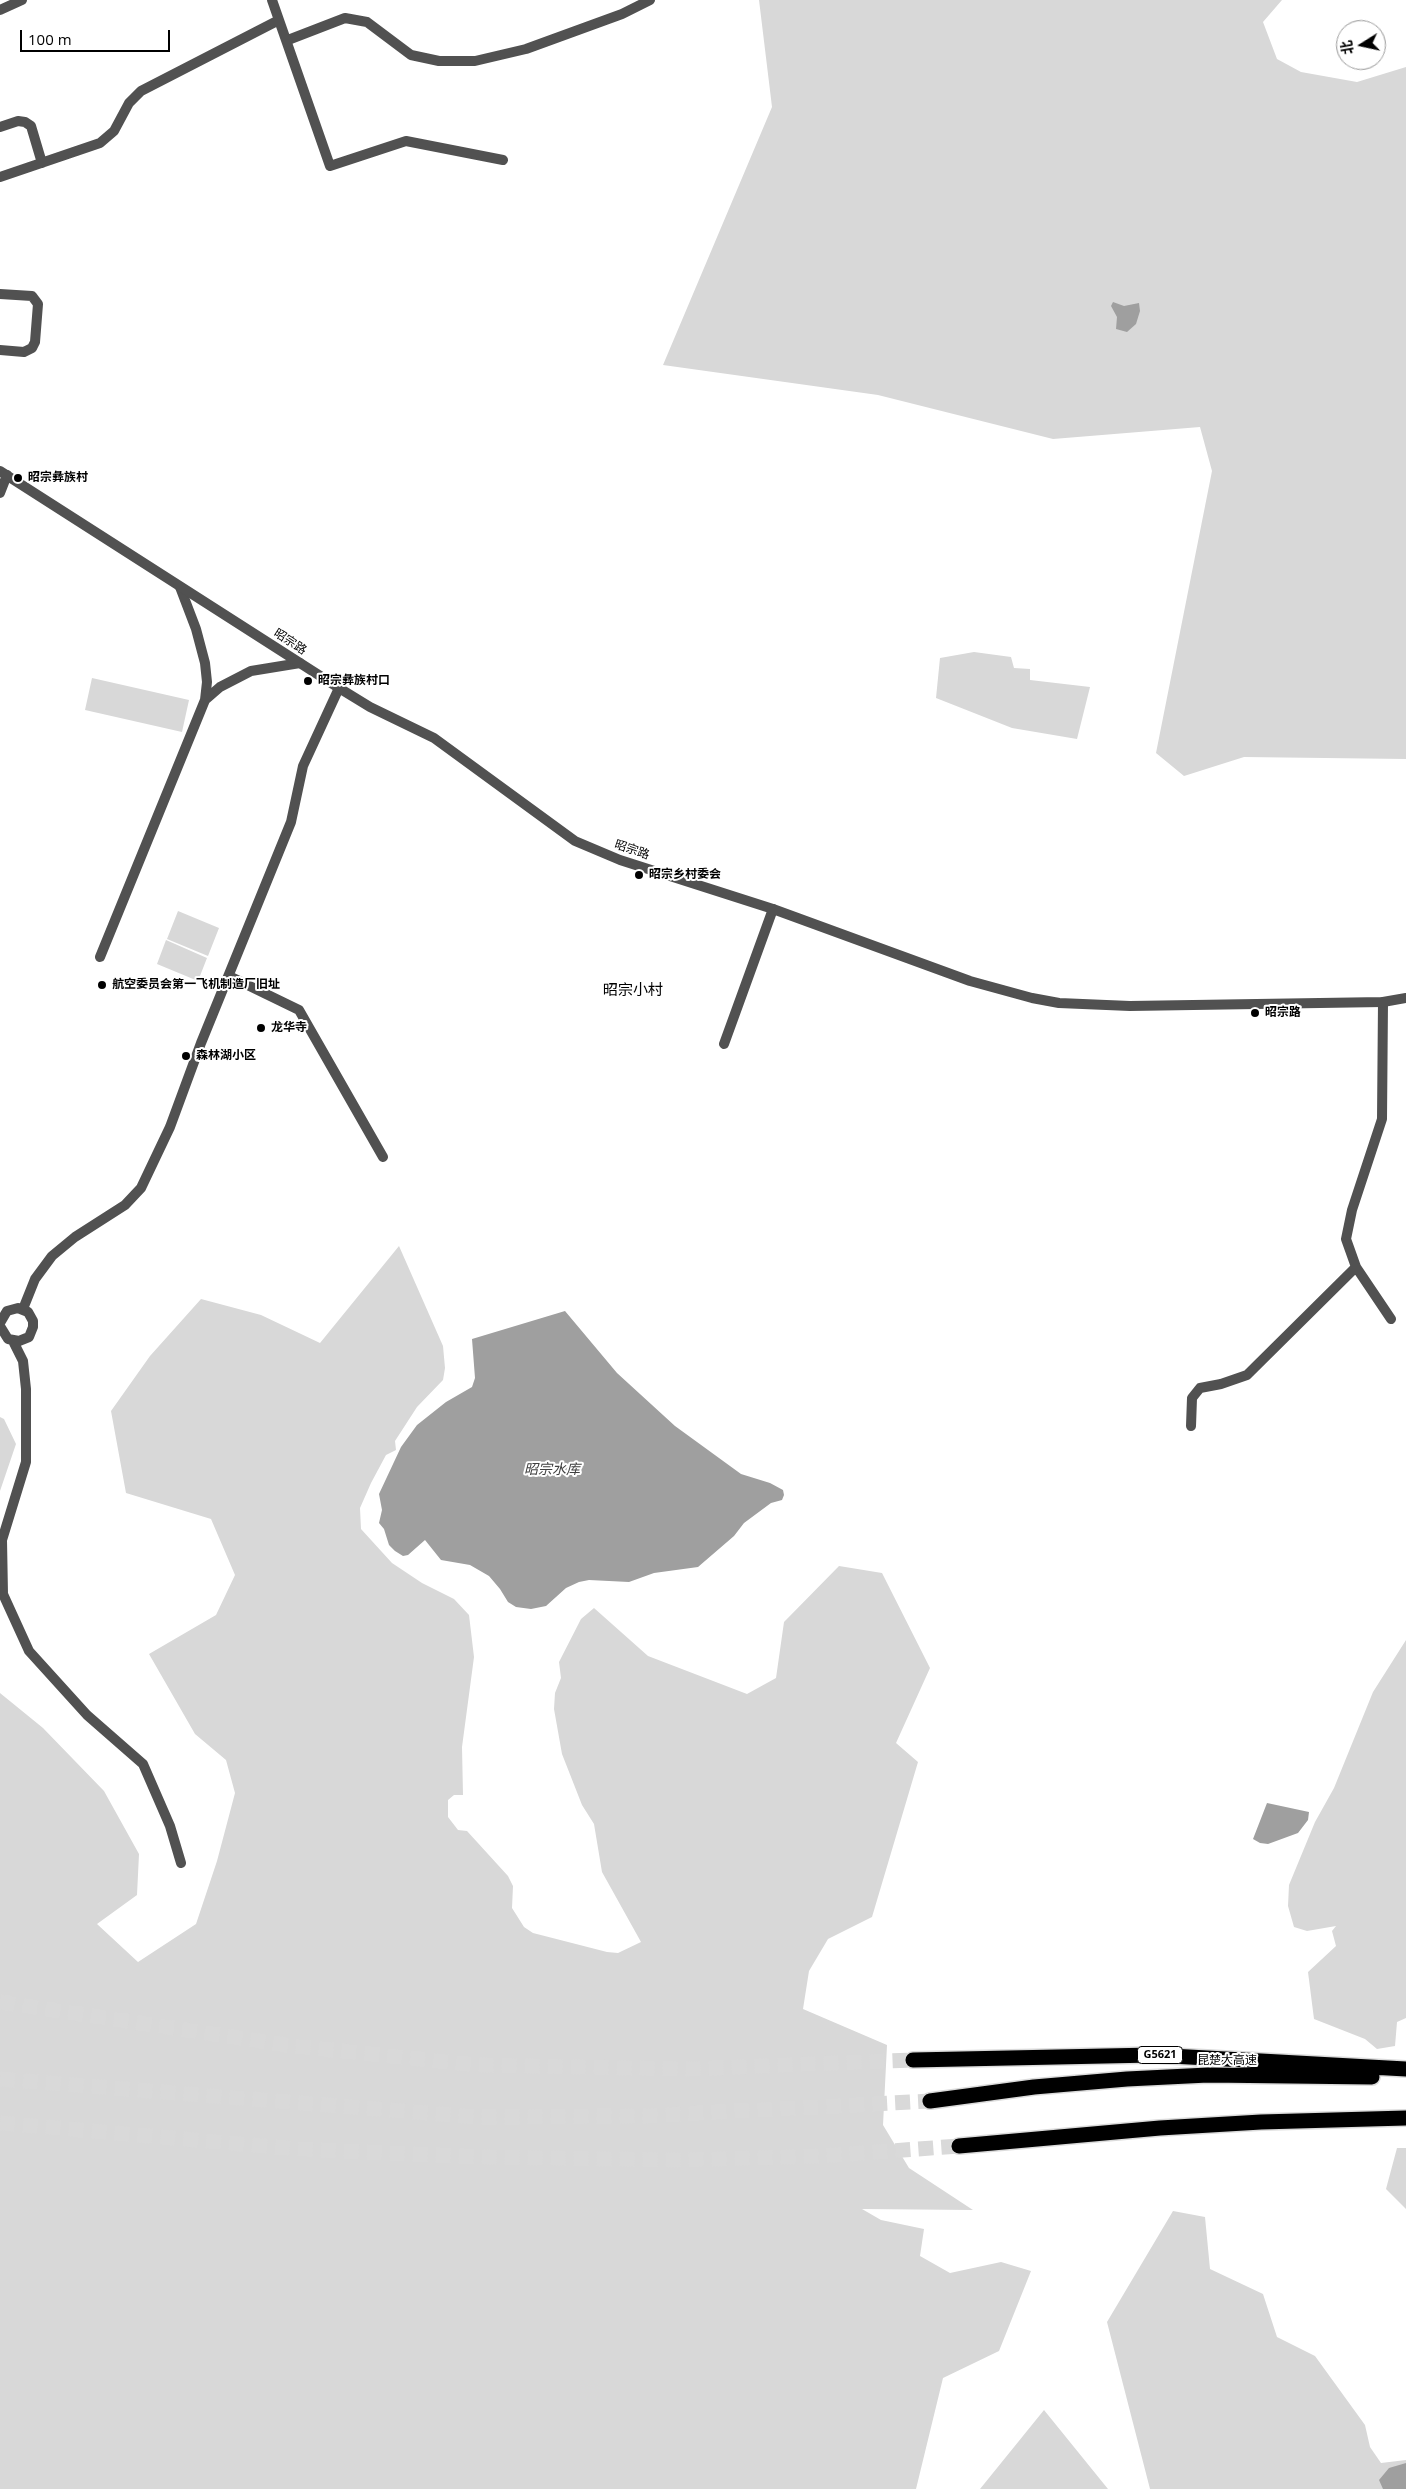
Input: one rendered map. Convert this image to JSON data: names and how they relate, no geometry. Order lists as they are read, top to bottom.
{
  "streets": {
    "highway": ["G5621", "昆楚大高速"],
    "street": ["昭宗路"]
  },
  "districts": ["昭宗小村"],
  "water": ["昭宗水库"],
  "places": [
    "昭宗彝族村",
    "昭宗彝族村口",
    "昭宗乡村委会",
    "航空委员会第一飞机制造厂旧址",
    "昭宗路",
    "龙华寺",
    "森林湖小区"
  ],
  "scale_bar": "100 m",
  "north": "left"
}
